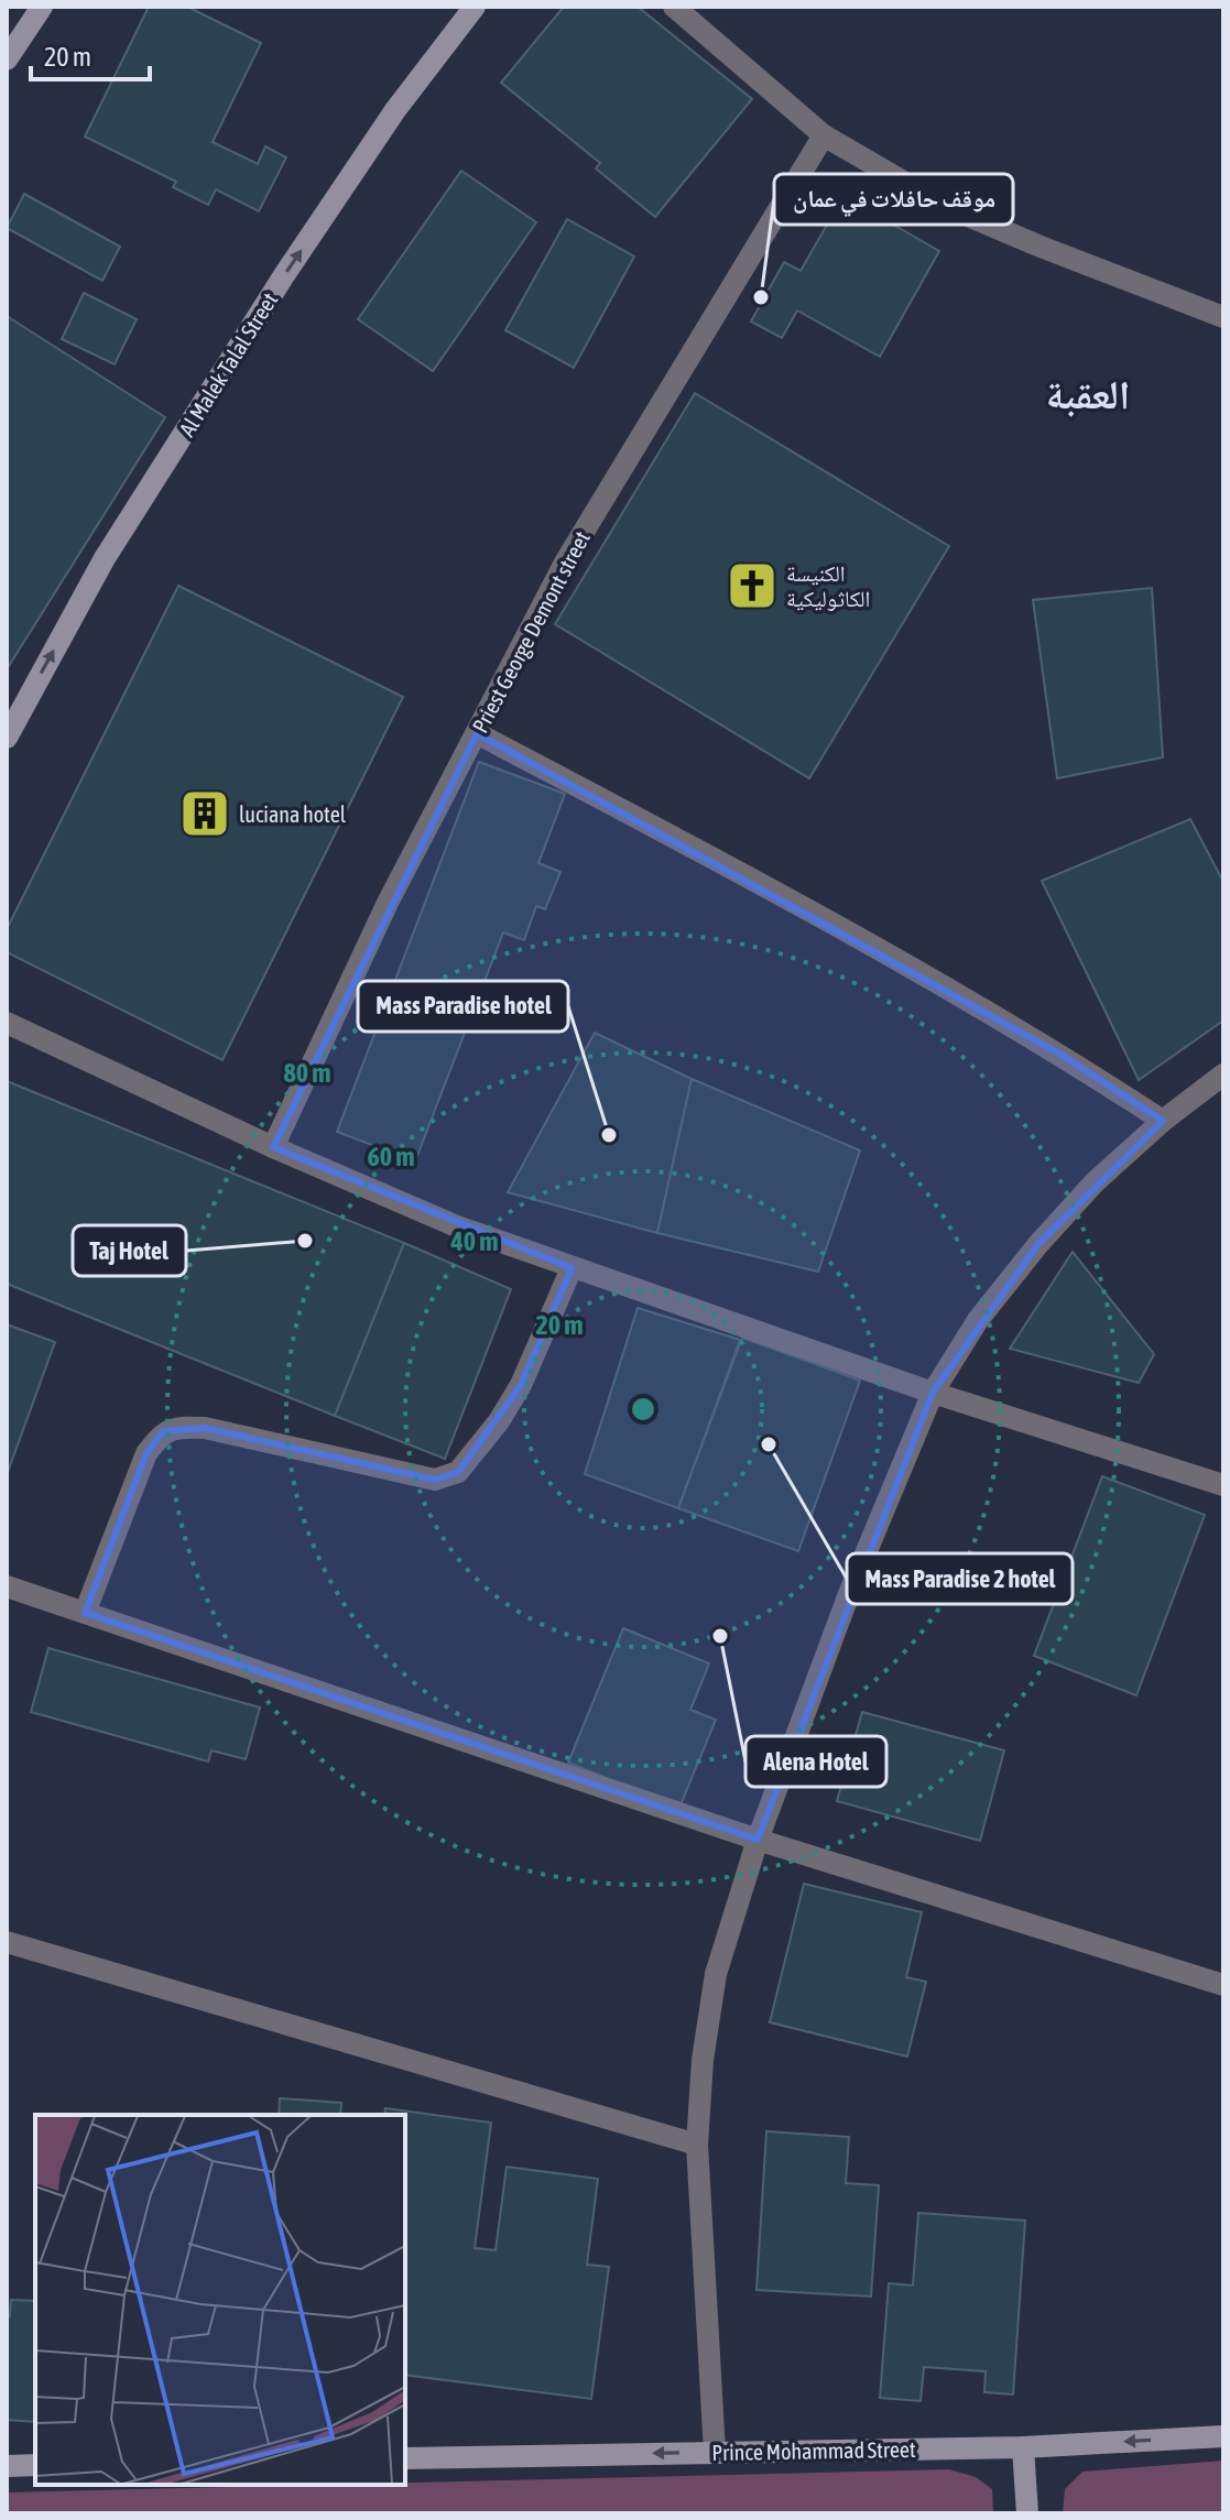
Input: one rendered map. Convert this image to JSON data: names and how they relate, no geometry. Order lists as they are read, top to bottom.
{
  "streets": {
    "main road": ["Al Malek Talal Street", "Prince Mohammad Street"],
    "street": ["Priest George Demont street"]
  },
  "one_way": ["Al Malek Talal Street", "Prince Mohammad Street"],
  "districts": ["العقبة"],
  "places": {
    "other": [
      "موقف حافلات في عمان",
      "Mass Paradise hotel",
      "Taj Hotel",
      "Mass Paradise 2 hotel",
      "Alena Hotel"
    ],
    "church": ["الكنيسة الكاثوليكية"],
    "building": ["luciana hotel"]
  },
  "scale_bar": "20 m",
  "rings": [
    "80 m",
    "60 m",
    "40 m",
    "20 m"
  ]
}
